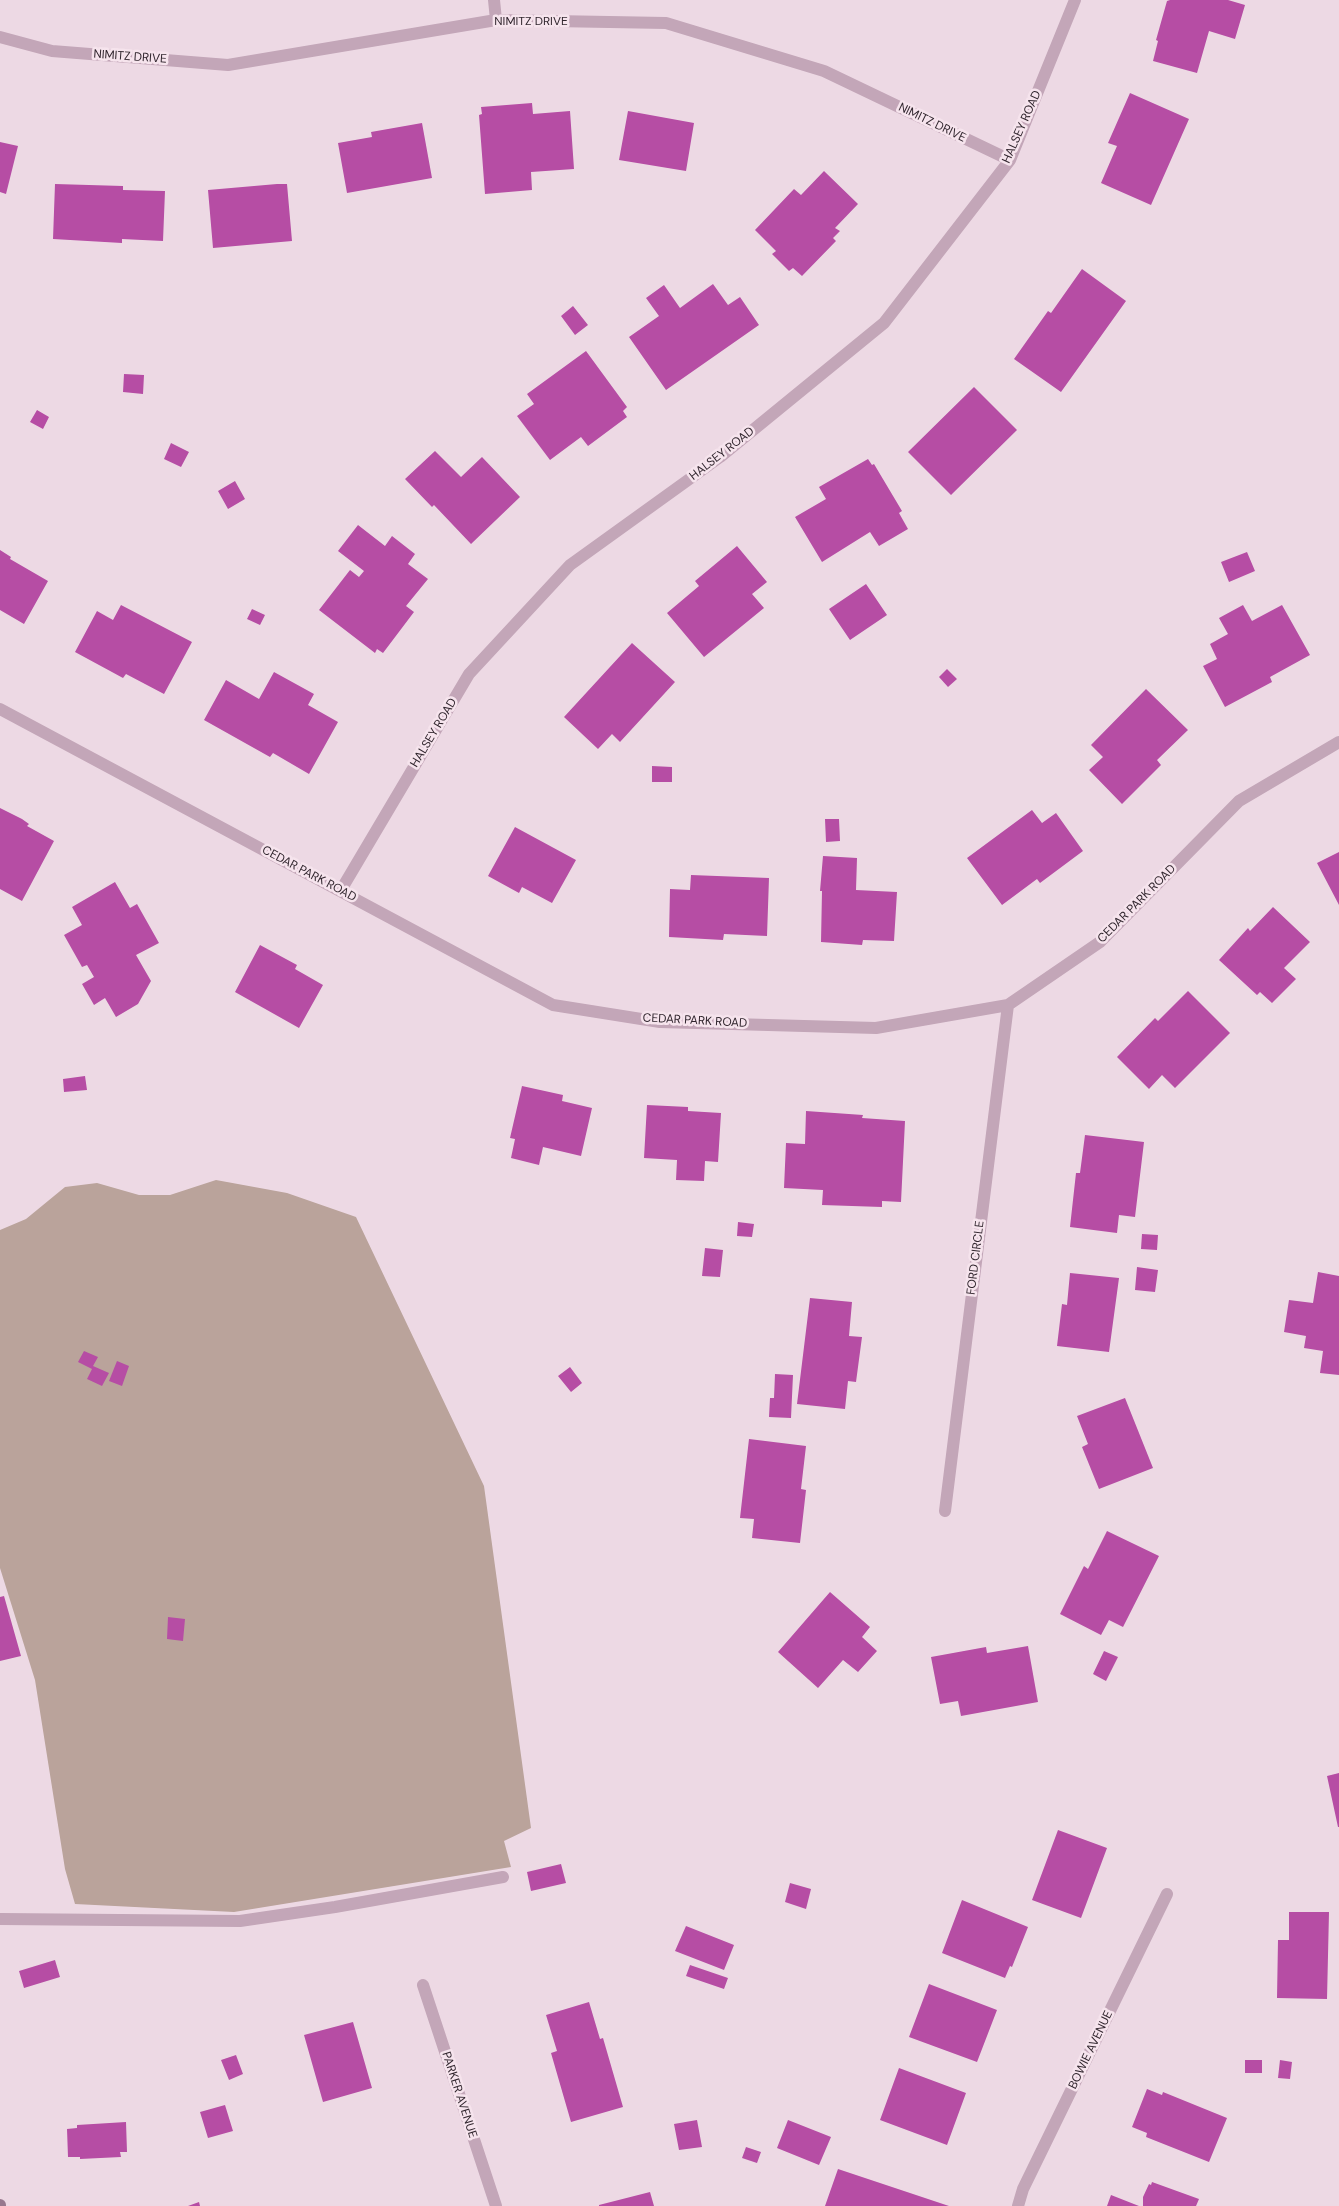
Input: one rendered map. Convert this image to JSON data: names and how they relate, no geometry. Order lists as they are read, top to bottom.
{
  "streets": {
    "street": [
      "NIMITZ DRIVE",
      "HALSEY ROAD",
      "CEDAR PARK ROAD",
      "FORD CIRCLE",
      "BOWIE AVENUE",
      "PARKER AVENUE"
    ]
  },
  "crossings": [
    ["NIMITZ DRIVE", "HALSEY ROAD"],
    ["HALSEY ROAD", "CEDAR PARK ROAD"],
    ["CEDAR PARK ROAD", "FORD CIRCLE"]
  ]
}
